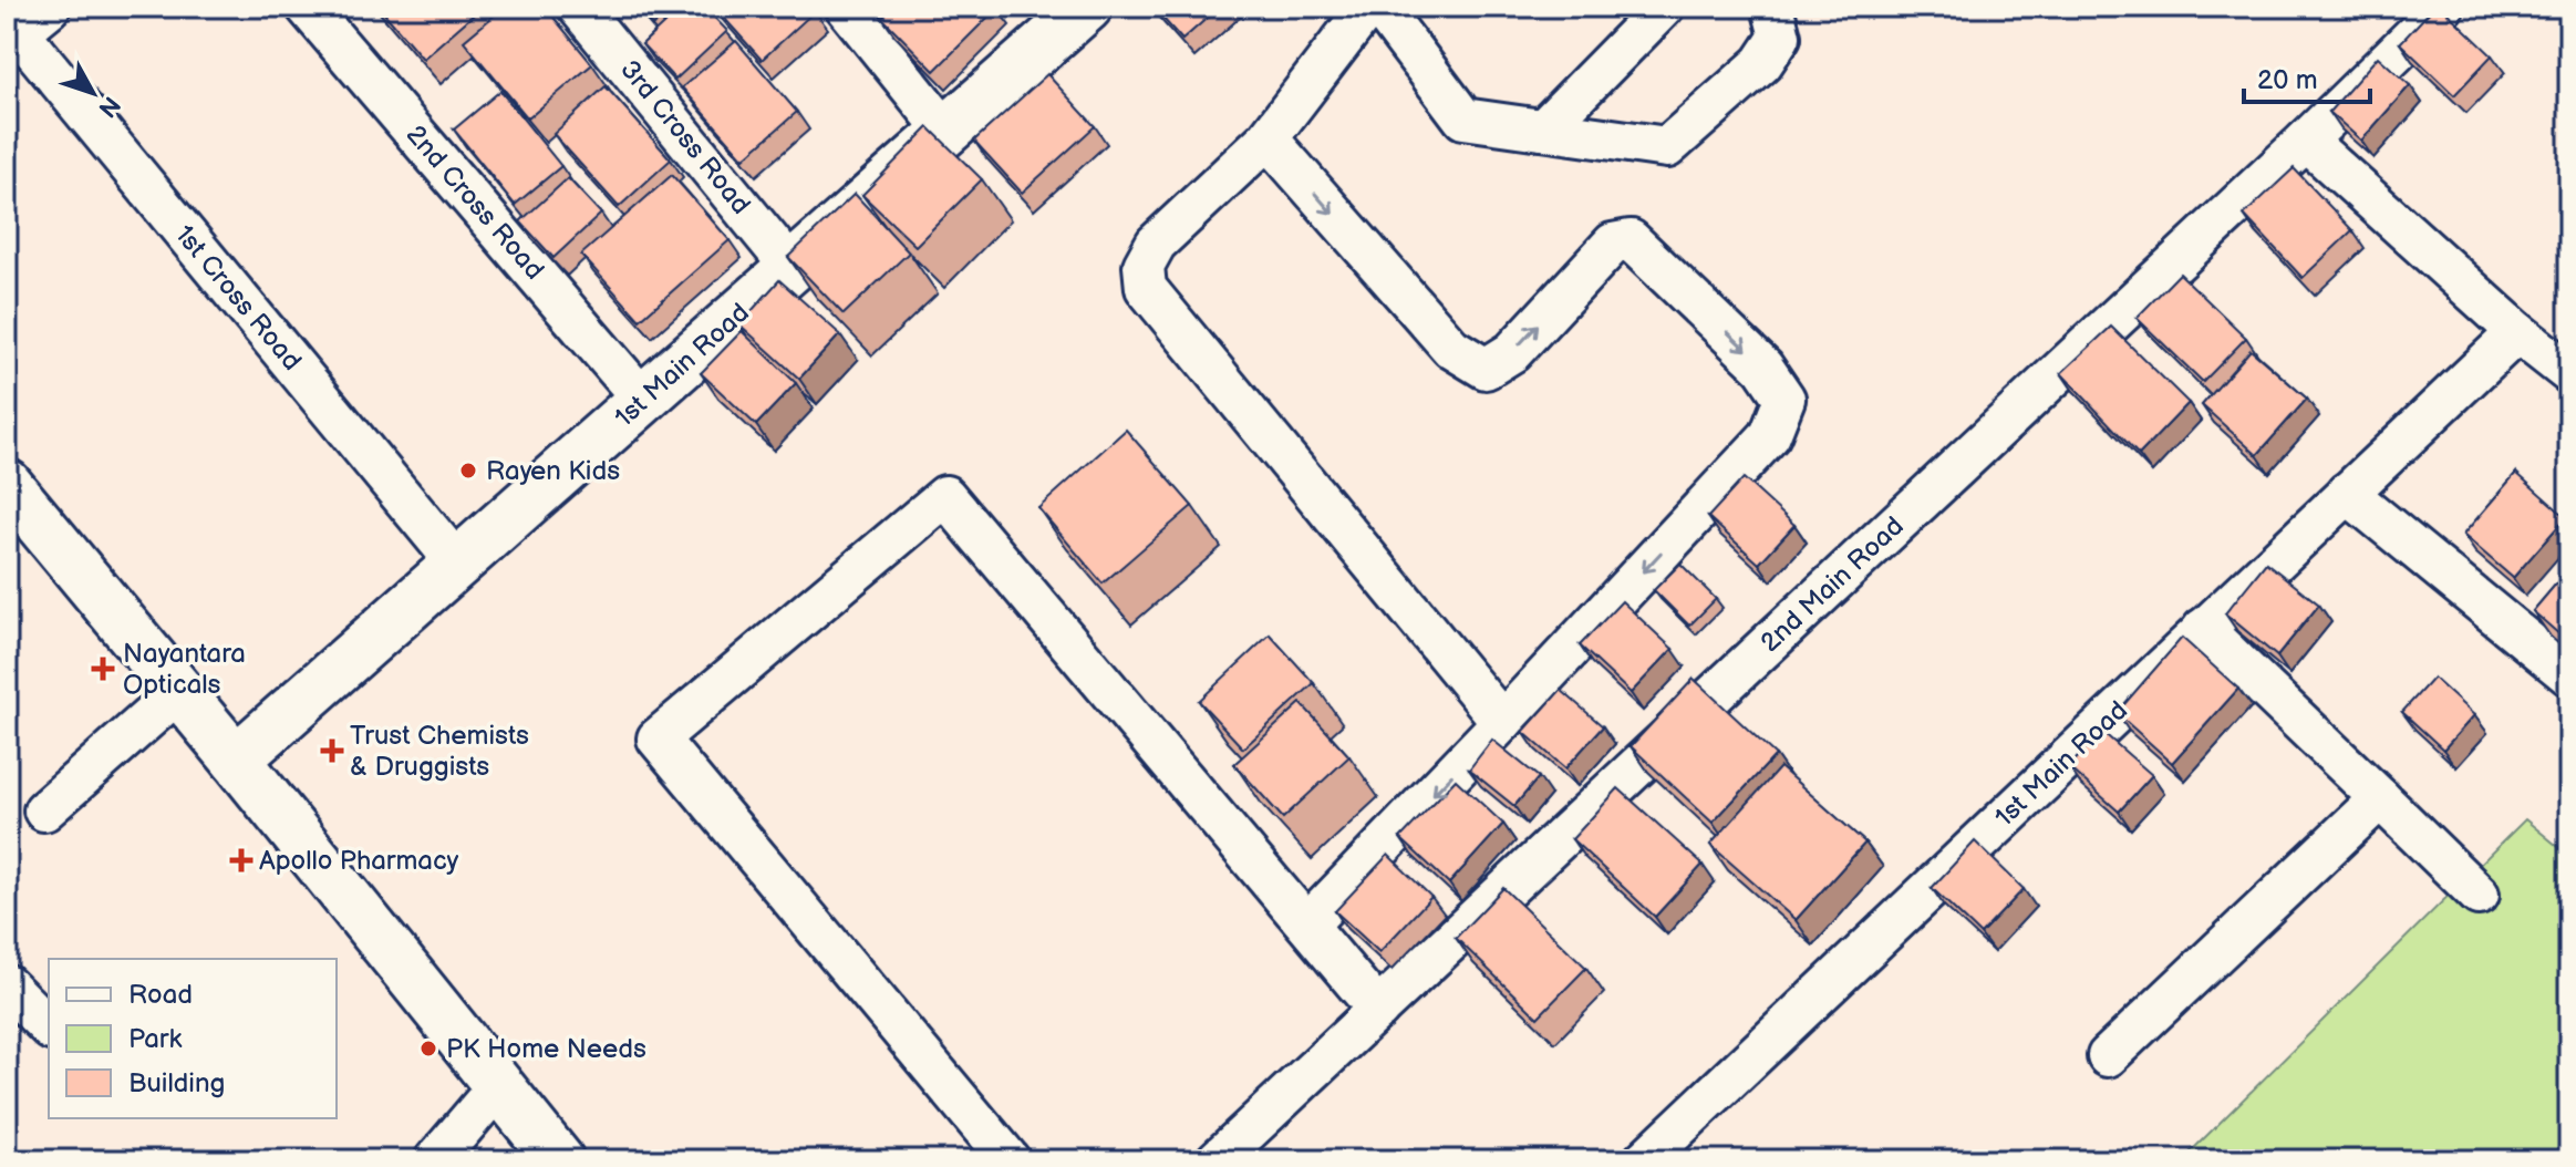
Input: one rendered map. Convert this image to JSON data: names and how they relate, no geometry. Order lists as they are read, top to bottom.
{
  "streets": {
    "street": [
      "3rd Cross Road",
      "2nd Cross Road",
      "1st Cross Road",
      "1st Main Road",
      "2nd Main Road"
    ]
  },
  "crossings": [
    ["3rd Cross Road", "1st Main Road"],
    ["2nd Cross Road", "1st Main Road"],
    ["1st Cross Road", "1st Main Road"]
  ],
  "places": {
    "other": ["Rayen Kids", "PK Home Needs"],
    "health": ["Nayantara Opticals", "Trust Chemists & Druggists", "Apollo Pharmacy"]
  },
  "legend": ["Road", "Park", "Building"],
  "scale_bar": "20 m",
  "north": "bottom right"
}
